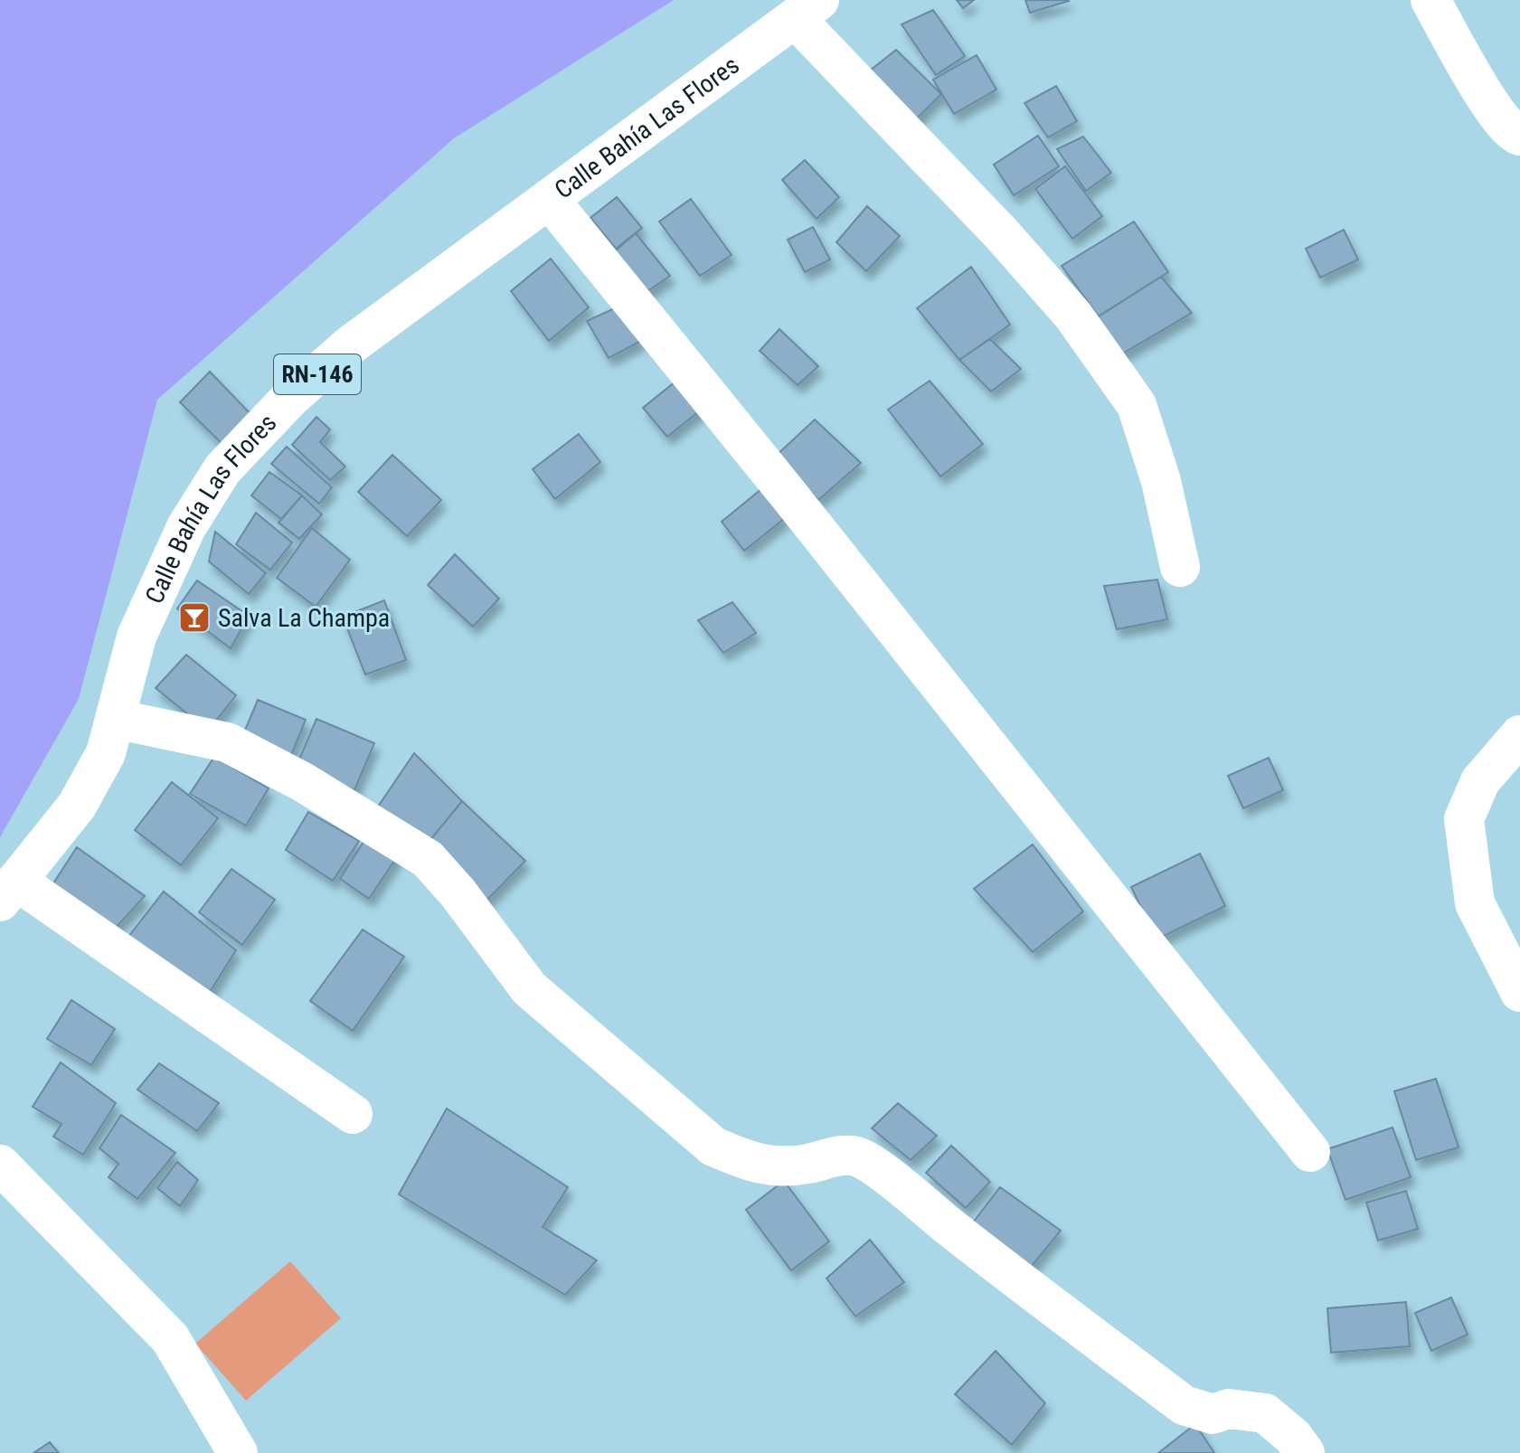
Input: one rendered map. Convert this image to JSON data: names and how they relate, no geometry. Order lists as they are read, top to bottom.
{
  "streets": {
    "street": ["Calle Bahía Las Flores", "RN-146"]
  },
  "places": {
    "bar": ["Salva La Champa"]
  }
}
